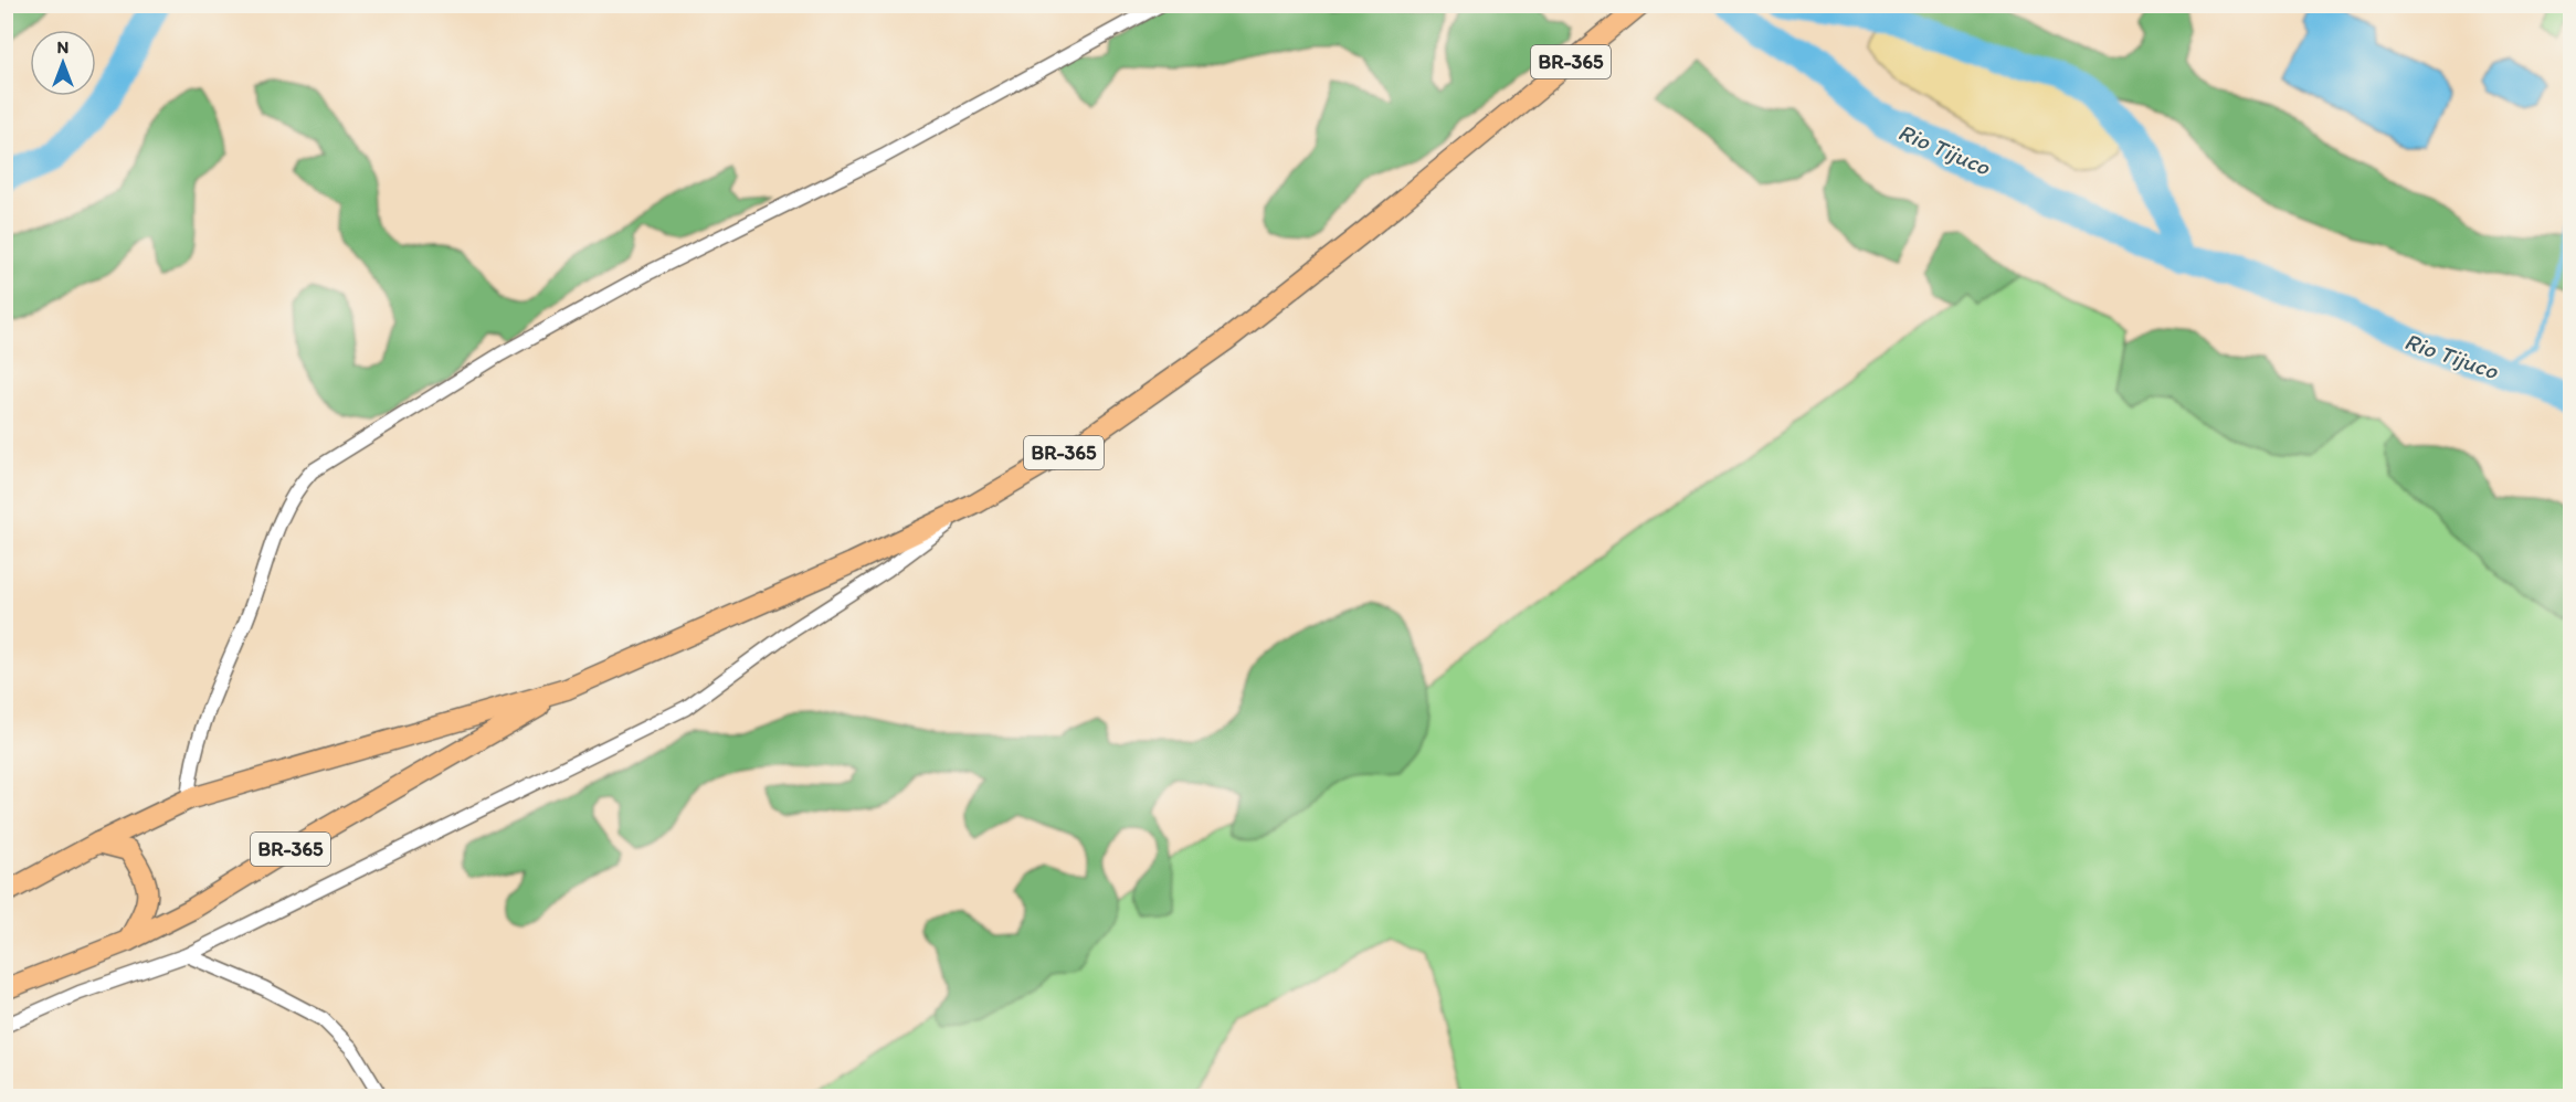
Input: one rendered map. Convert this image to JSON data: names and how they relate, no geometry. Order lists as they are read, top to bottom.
{
  "streets": {
    "main road": ["BR-365"]
  },
  "water": ["Rio Tijuco"],
  "north": "top"
}
